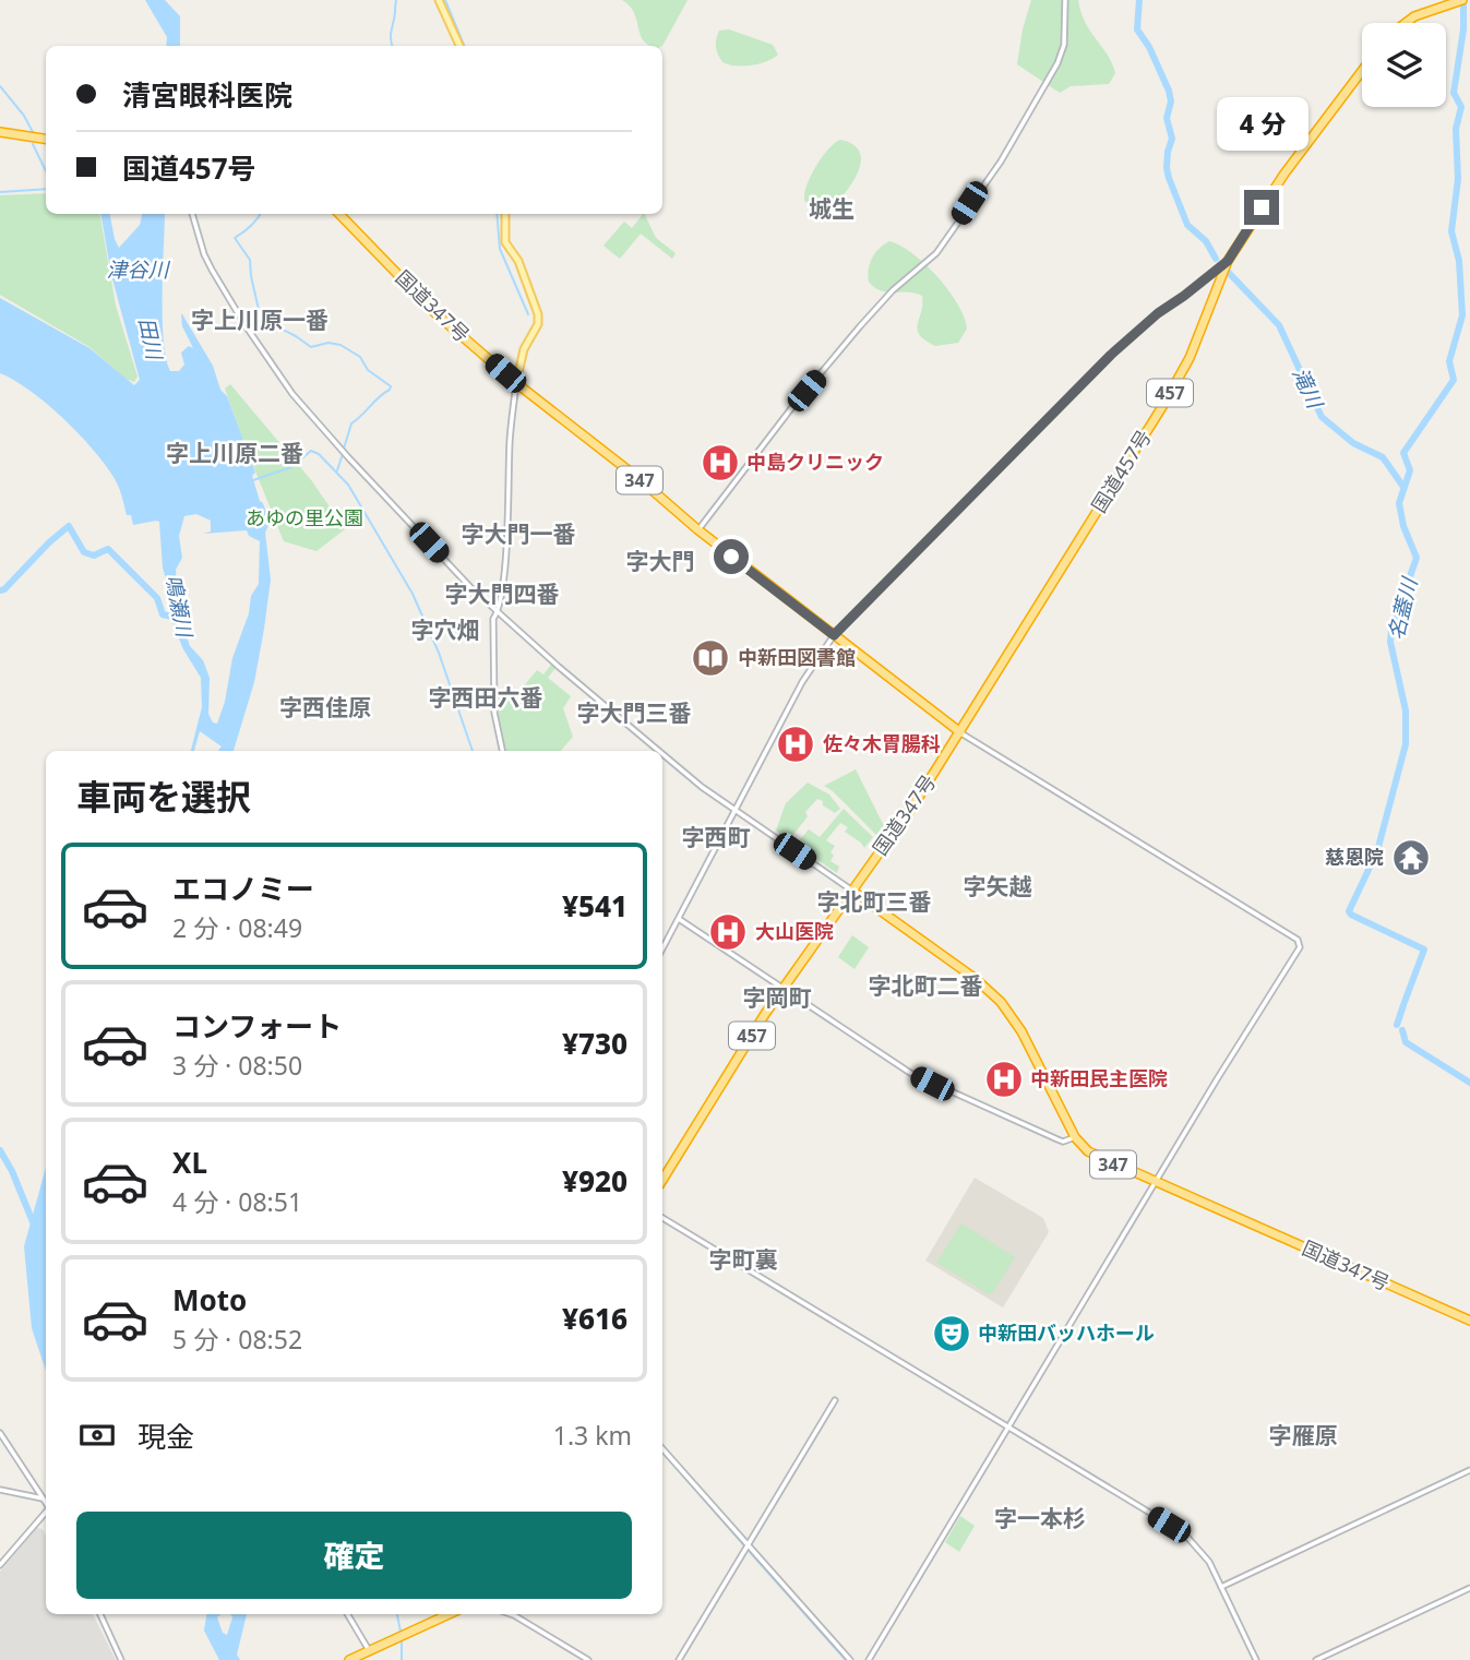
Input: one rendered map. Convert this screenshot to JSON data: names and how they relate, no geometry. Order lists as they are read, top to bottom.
{
  "streets": {
    "highway": [
      "国道347号",
      "457",
      "国道457号",
      "347"
    ]
  },
  "crossings": [
    ["国道347号", "457"],
    ["国道347号", "国道457号"]
  ],
  "districts": [
    "城生",
    "字上川原一番",
    "字上川原二番",
    "字大門一番",
    "字大門",
    "字大門四番",
    "字穴畑",
    "字西田六番",
    "字西佳原",
    "字大門三番",
    "字西町",
    "字矢越",
    "字北町三番",
    "字北町二番",
    "字岡町",
    "字町裏",
    "字雁原",
    "字一本杉"
  ],
  "water": [
    "津谷川",
    "田川",
    "滝川",
    "鳴瀬川",
    "名蓋川"
  ],
  "parks": ["あゆの里公園"],
  "places": {
    "hospital": [
      "中島クリニック",
      "佐々木胃腸科",
      "大山医院",
      "中新田民主医院"
    ],
    "library": ["中新田図書館"],
    "temple": ["慈恩院"],
    "theatre": ["中新田バッハホール"]
  },
  "page": {
    "banner": ["清宮眼科医院", "国道457号"],
    "bubble": "4 分",
    "heading": "車両を選択",
    "list": [
      {
        "name": "エコノミー",
        "note": "2 分 · 08:49",
        "value": "¥541"
      },
      {
        "name": "コンフォート",
        "note": "3 分 · 08:50",
        "value": "¥730"
      },
      {
        "name": "XL",
        "note": "4 分 · 08:51",
        "value": "¥920"
      },
      {
        "name": "Moto",
        "note": "5 分 · 08:52",
        "value": "¥616"
      }
    ],
    "pay": ["現金", "1.3 km"],
    "buttons": "確定"
  }
}
